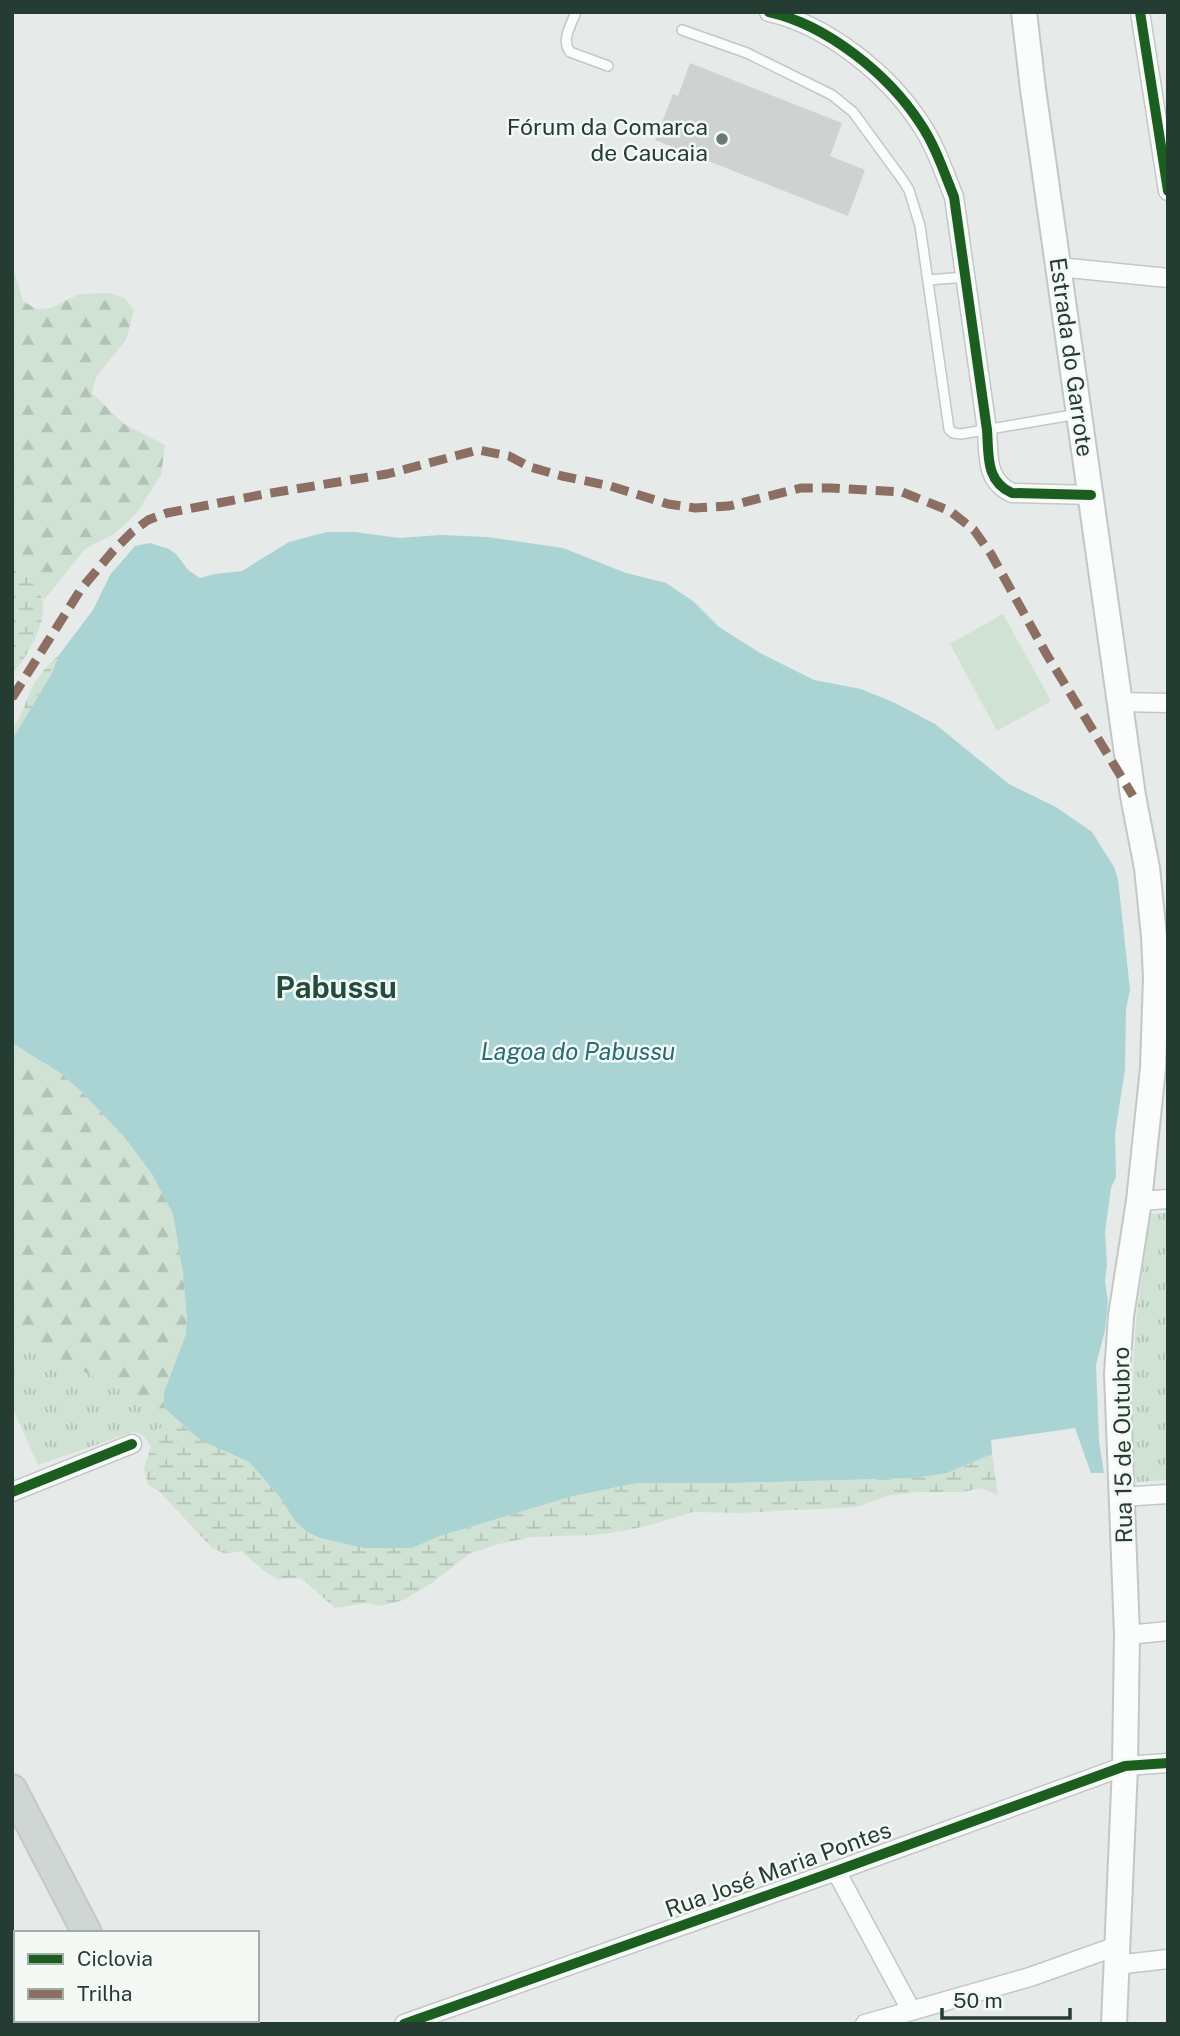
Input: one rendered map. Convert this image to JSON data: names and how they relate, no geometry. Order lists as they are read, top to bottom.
{
  "streets": {
    "main road": ["Estrada do Garrote", "Rua 15 de Outubro"],
    "street": ["Rua José Maria Pontes"]
  },
  "crossings": [
    ["Estrada do Garrote", "Rua 15 de Outubro"],
    ["Rua 15 de Outubro", "Rua José Maria Pontes"]
  ],
  "districts": ["Pabussu"],
  "water": ["Lagoa do Pabussu"],
  "places": ["Fórum da Comarca de Caucaia"],
  "legend": ["Ciclovia", "Trilha"],
  "scale_bar": "50 m"
}
